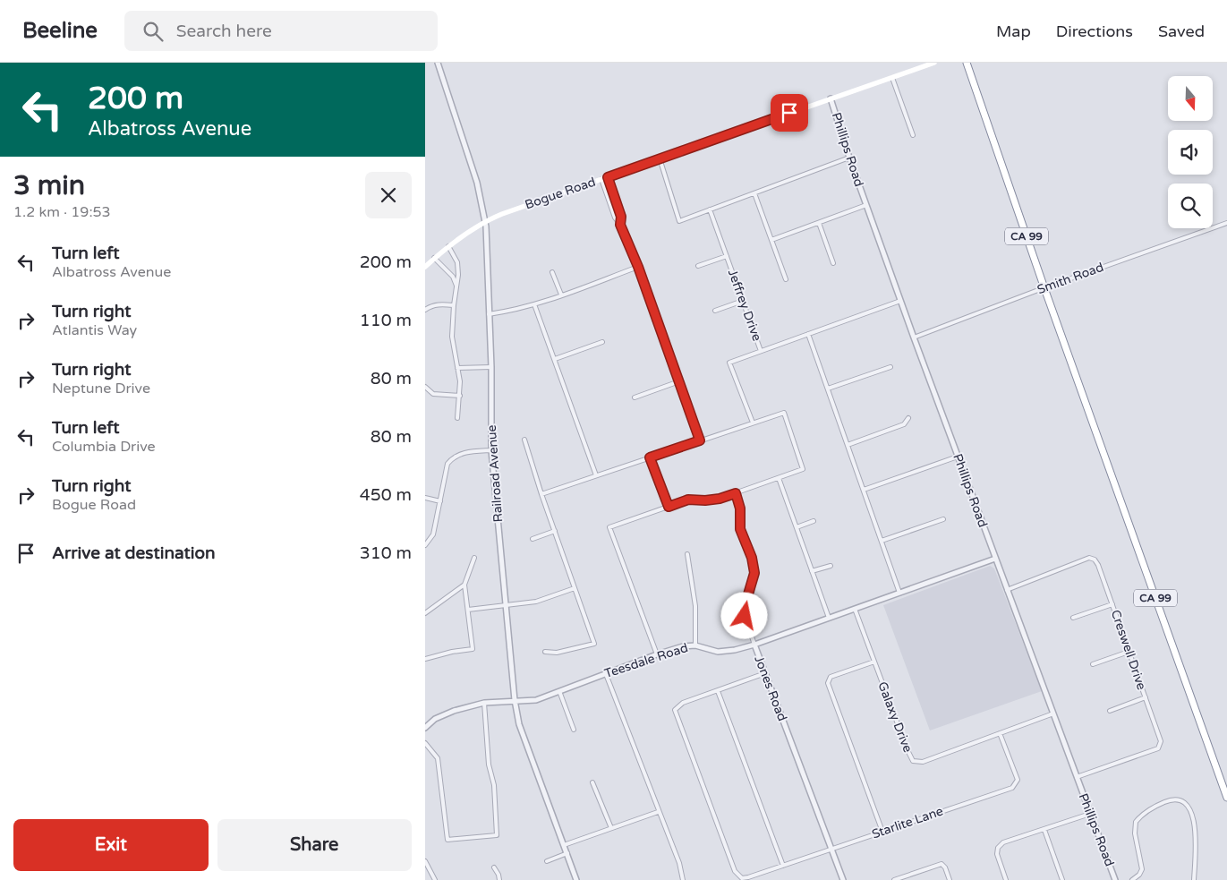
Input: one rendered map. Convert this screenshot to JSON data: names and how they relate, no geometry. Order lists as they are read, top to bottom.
{
  "streets": {
    "highway": ["CA 99"],
    "main road": ["Bogue Road"],
    "street": [
      "Phillips Road",
      "Smith Road",
      "Jeffrey Drive",
      "Railroad Avenue",
      "Creswell Drive",
      "Teesdale Road",
      "Jones Road",
      "Galaxy Drive",
      "Starlite Lane"
    ]
  },
  "crossings": [
    ["Phillips Road", "Bogue Road"],
    ["Phillips Road", "Smith Road"],
    ["Phillips Road", "Creswell Drive"],
    ["Phillips Road", "Teesdale Road"],
    ["Phillips Road", "Galaxy Drive"],
    ["Bogue Road", "Railroad Avenue"],
    ["CA 99", "Smith Road"],
    ["Railroad Avenue", "Teesdale Road"],
    ["Teesdale Road", "Jones Road"],
    ["Teesdale Road", "Galaxy Drive"],
    ["Jones Road", "Starlite Lane"],
    ["Galaxy Drive", "Starlite Lane"]
  ],
  "north": "bottom",
  "page": {
    "header": "Beeline",
    "search": "Search here",
    "nav": ["Map", "Directions", "Saved"],
    "turn": ["200 m", "Albatross Avenue"],
    "heading": ["3 min", "1.2 km · 19:53"],
    "list": [
      {
        "name": "Turn left",
        "note": "Albatross Avenue",
        "value": "200 m"
      },
      {
        "name": "Turn right",
        "note": "Atlantis Way",
        "value": "110 m"
      },
      {
        "name": "Turn right",
        "note": "Neptune Drive",
        "value": "80 m"
      },
      {
        "name": "Turn left",
        "note": "Columbia Drive",
        "value": "80 m"
      },
      {
        "name": "Turn right",
        "note": "Bogue Road",
        "value": "450 m"
      },
      {
        "name": "Arrive at destination",
        "value": "310 m"
      }
    ],
    "buttons": ["Exit", "Share"]
  }
}
